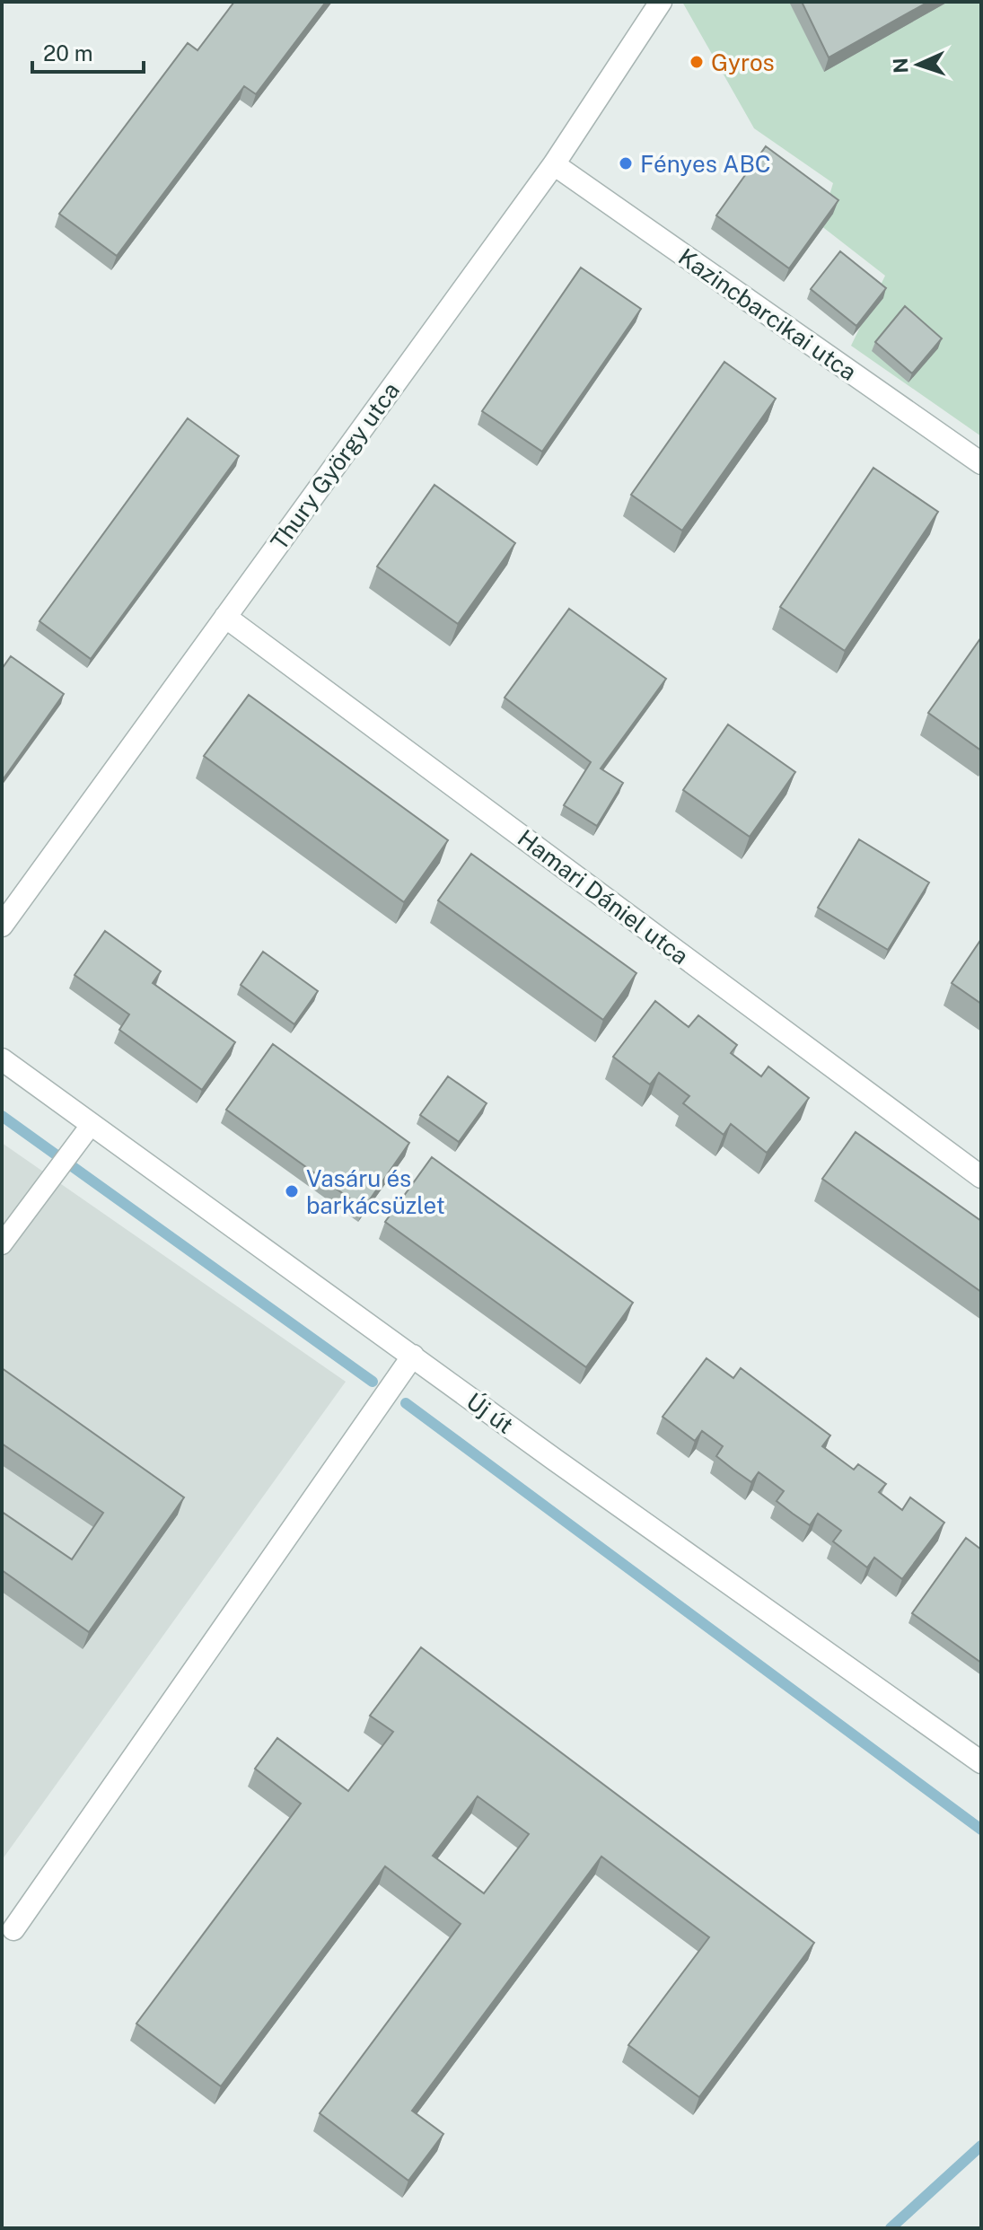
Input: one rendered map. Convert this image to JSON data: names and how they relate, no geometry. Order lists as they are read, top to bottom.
{
  "streets": {
    "street": [
      "Kazincbarcikai utca",
      "Thury György utca",
      "Hamari Dániel utca",
      "Új út"
    ]
  },
  "crossings": [
    ["Kazincbarcikai utca", "Thury György utca"],
    ["Thury György utca", "Hamari Dániel utca"]
  ],
  "places": ["Gyros", "Fényes ABC", "Vasáru és barkácsüzlet"],
  "scale_bar": "20 m",
  "north": "left"
}
